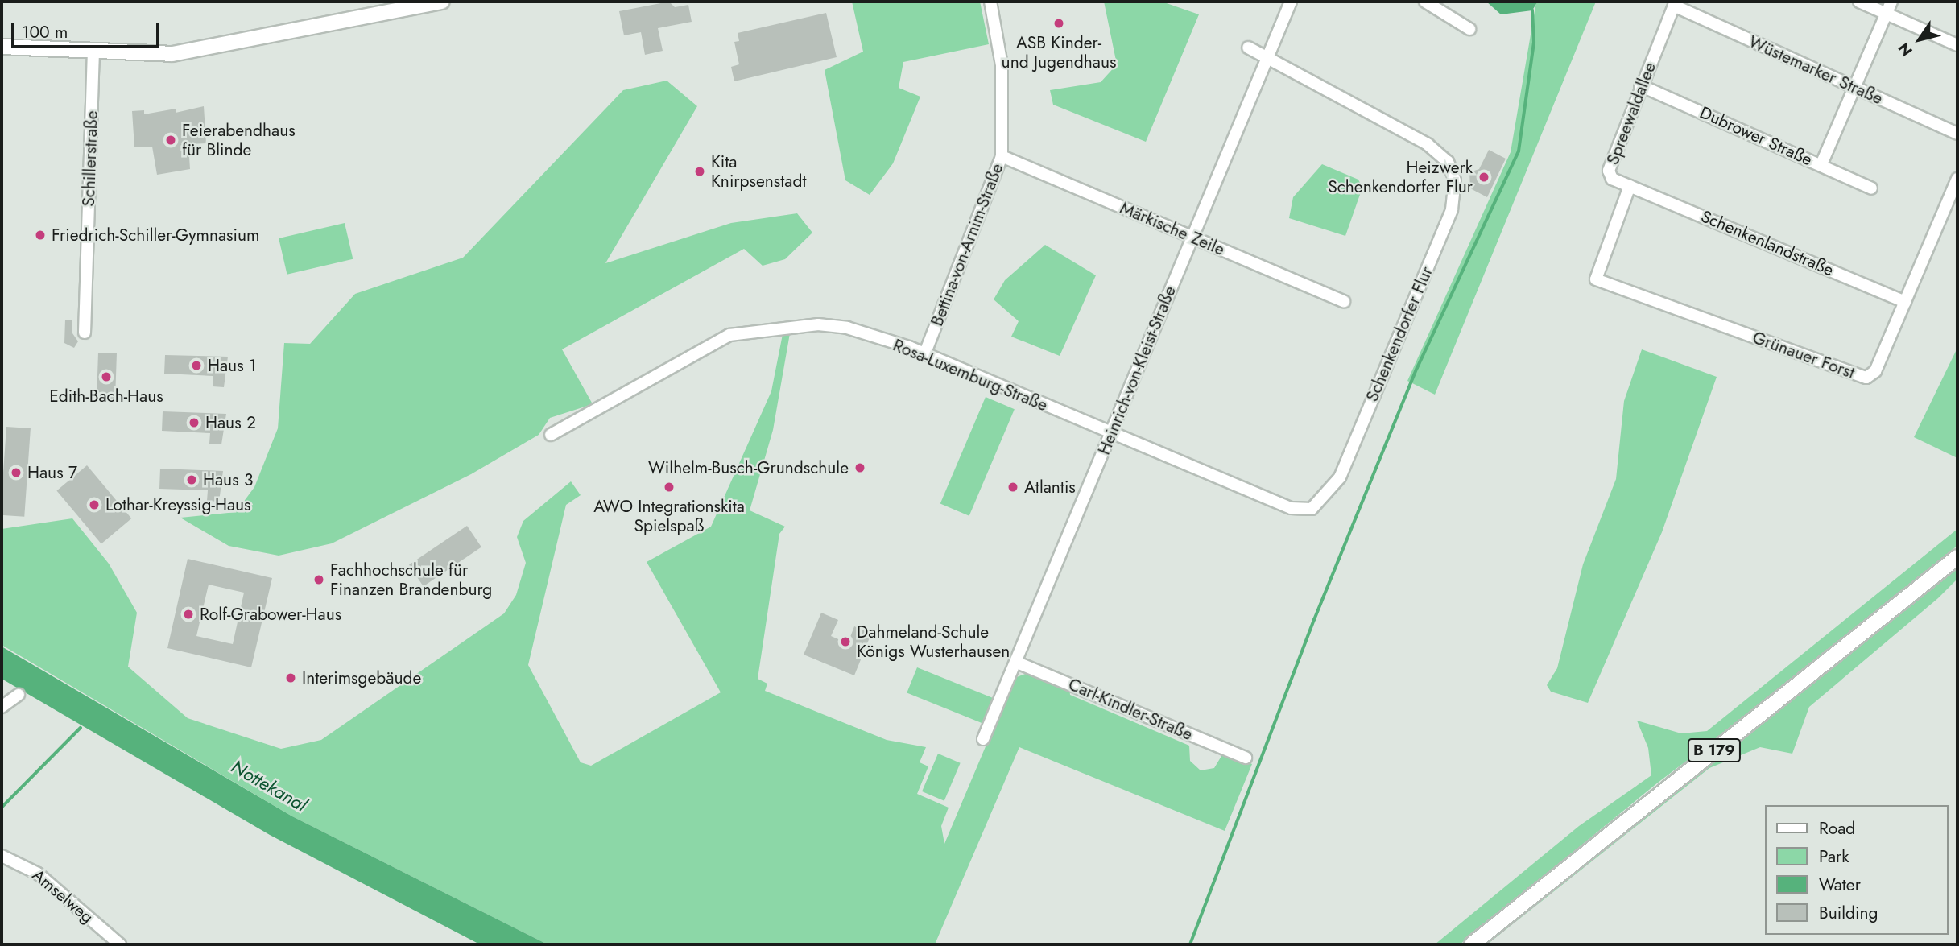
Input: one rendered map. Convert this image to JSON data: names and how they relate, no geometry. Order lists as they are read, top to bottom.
{
  "streets": {
    "main road": ["B 179"],
    "street": [
      "Wüstemarker Straße",
      "Spreewaldallee",
      "Dubrower Straße",
      "Schillerstraße",
      "Märkische Zeile",
      "Schenkenlandstraße",
      "Bettina-von-Arnim-Straße",
      "Schenkendorfer Flur",
      "Grünauer Forst",
      "Heinrich-von-Kleist-Straße",
      "Rosa-Luxemburg-Straße",
      "Carl-Kindler-Straße",
      "Amselweg"
    ]
  },
  "crossings": [
    ["Wüstemarker Straße", "Spreewaldallee"],
    ["Spreewaldallee", "Dubrower Straße"],
    ["Spreewaldallee", "Schenkenlandstraße"],
    ["Spreewaldallee", "Grünauer Forst"],
    ["Märkische Zeile", "Bettina-von-Arnim-Straße"],
    ["Märkische Zeile", "Heinrich-von-Kleist-Straße"],
    ["Schenkenlandstraße", "Grünauer Forst"],
    ["Bettina-von-Arnim-Straße", "Rosa-Luxemburg-Straße"],
    ["Schenkendorfer Flur", "Heinrich-von-Kleist-Straße"],
    ["Schenkendorfer Flur", "Rosa-Luxemburg-Straße"],
    ["Heinrich-von-Kleist-Straße", "Rosa-Luxemburg-Straße"],
    ["Heinrich-von-Kleist-Straße", "Carl-Kindler-Straße"]
  ],
  "water": ["Nottekanal"],
  "places": [
    "ASB Kinder- und Jugendhaus",
    "Feierabendhaus für Blinde",
    "Kita Knirpsenstadt",
    "Heizwerk Schenkendorfer Flur",
    "Friedrich-Schiller-Gymnasium",
    "Haus 1",
    "Edith-Bach-Haus",
    "Haus 2",
    "Wilhelm-Busch-Grundschule",
    "Haus 7",
    "Haus 3",
    "AWO Integrationskita Spielspaß",
    "Atlantis",
    "Lothar-Kreyssig-Haus",
    "Fachhochschule für Finanzen Brandenburg",
    "Rolf-Grabower-Haus",
    "Dahmeland-Schule Königs Wusterhausen",
    "Interimsgebäude"
  ],
  "legend": [
    "Road",
    "Park",
    "Water",
    "Building"
  ],
  "scale_bar": "100 m",
  "north": "bottom left"
}
